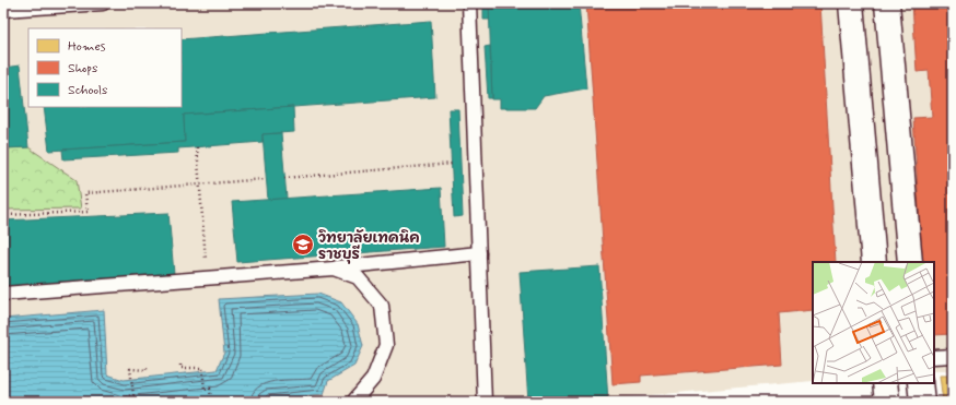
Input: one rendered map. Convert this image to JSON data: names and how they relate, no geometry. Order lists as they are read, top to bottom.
{
  "places": {
    "school or university": ["วิทยาลัยเทคนิค ราชบุรี"]
  },
  "legend": ["Homes", "Shops", "Schools"]
}
